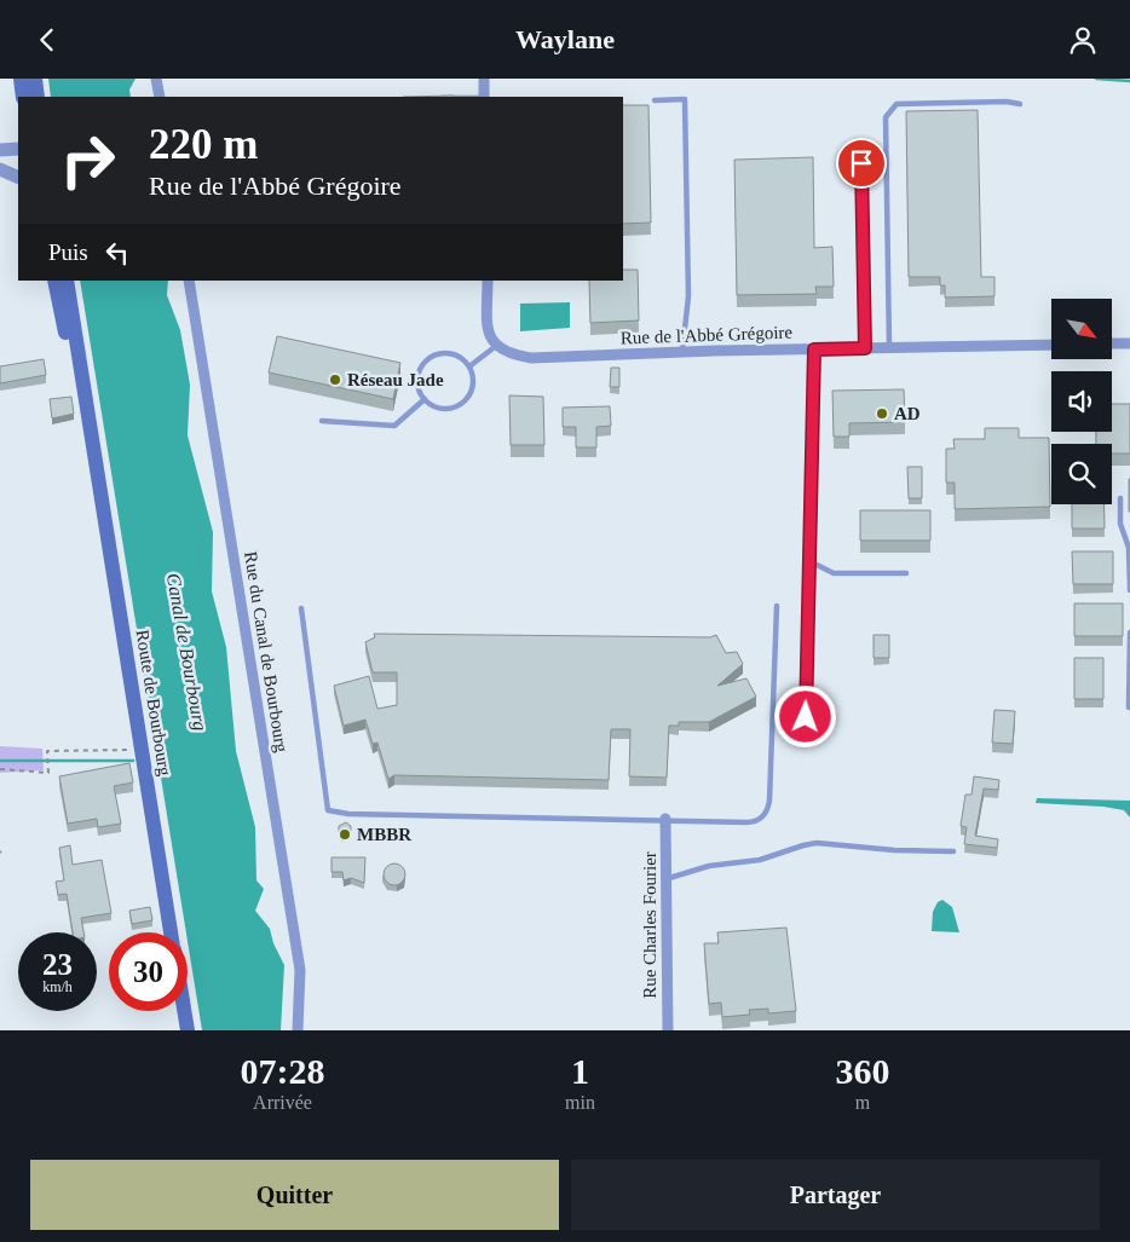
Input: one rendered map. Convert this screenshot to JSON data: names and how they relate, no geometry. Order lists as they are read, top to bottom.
{
  "streets": {
    "main road": ["Route de Bourbourg"],
    "street": ["Rue de l'Abbé Grégoire", "Rue du Canal de Bourbourg", "Rue Charles Fourier"]
  },
  "water": ["Canal de Bourbourg"],
  "places": ["Réseau Jade", "AD", "MBBR"],
  "north": "bottom right",
  "page": {
    "header": "Waylane",
    "turn": ["220 m", "Rue de l'Abbé Grégoire"],
    "then": "Puis",
    "speed": "23 km/h",
    "limit": "30",
    "eta": [
      "07:28",
      "Arrivée",
      "1",
      "min",
      "360",
      "m"
    ],
    "buttons": ["Quitter", "Partager"]
  }
}
